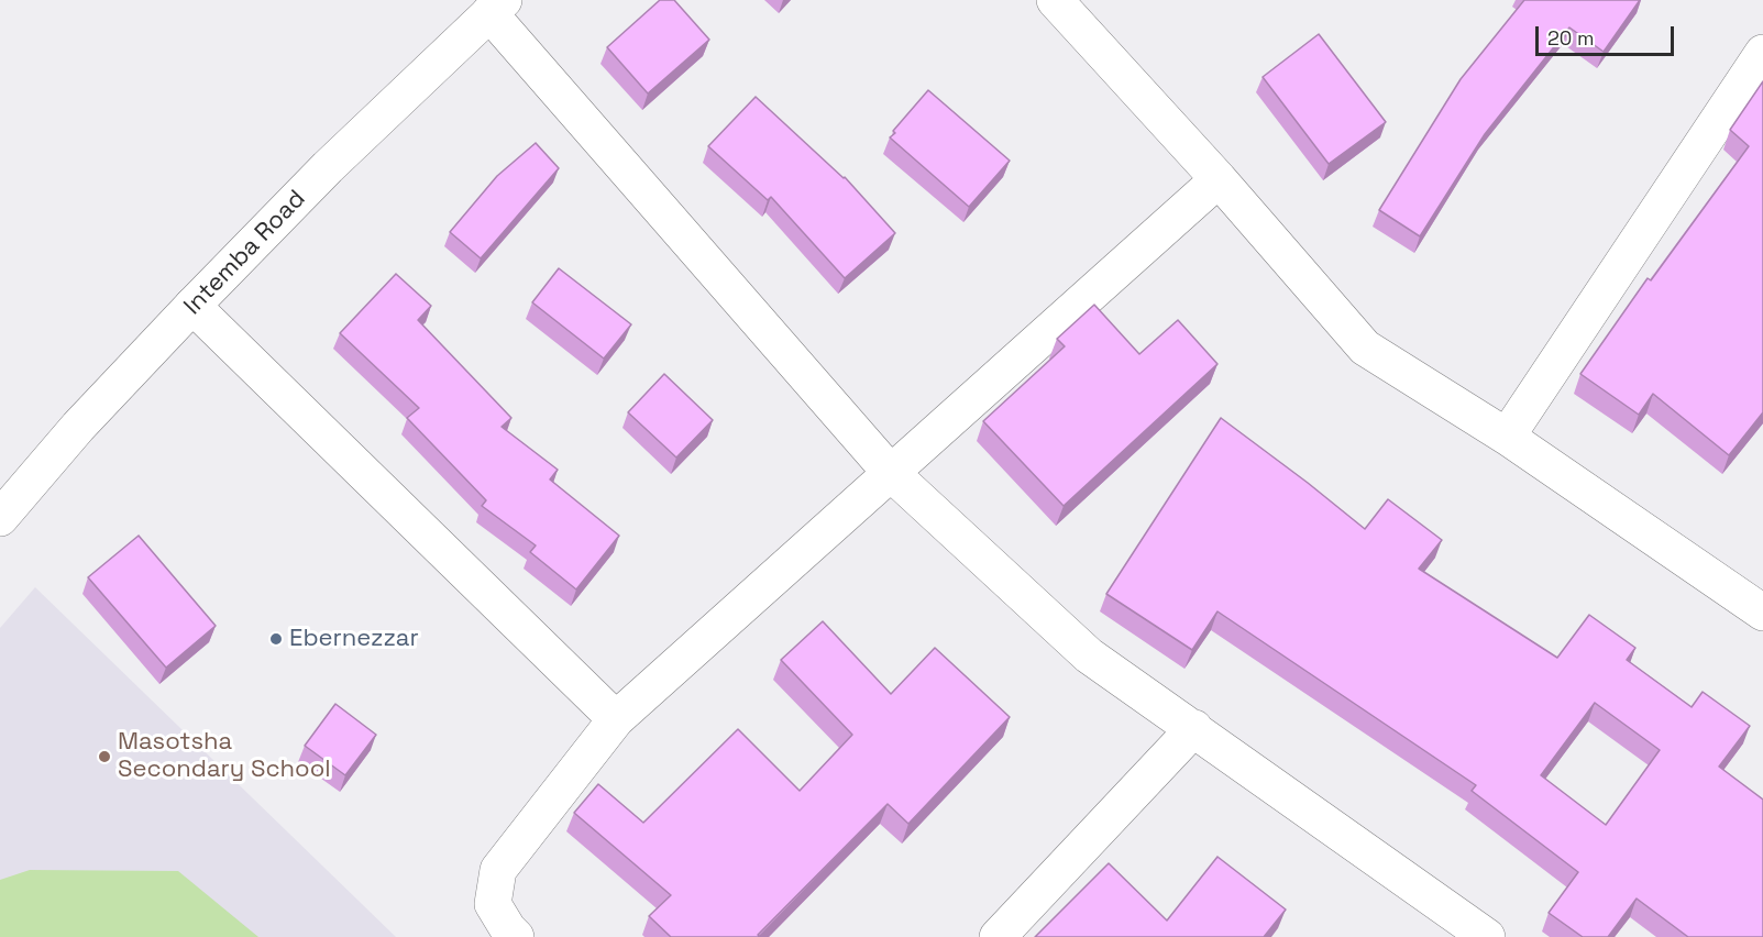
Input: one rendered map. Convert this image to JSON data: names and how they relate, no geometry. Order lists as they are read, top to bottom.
{
  "streets": {
    "street": ["Intemba Road"]
  },
  "places": ["Ebernezzar", "Masotsha Secondary School"],
  "scale_bar": "20 m"
}
